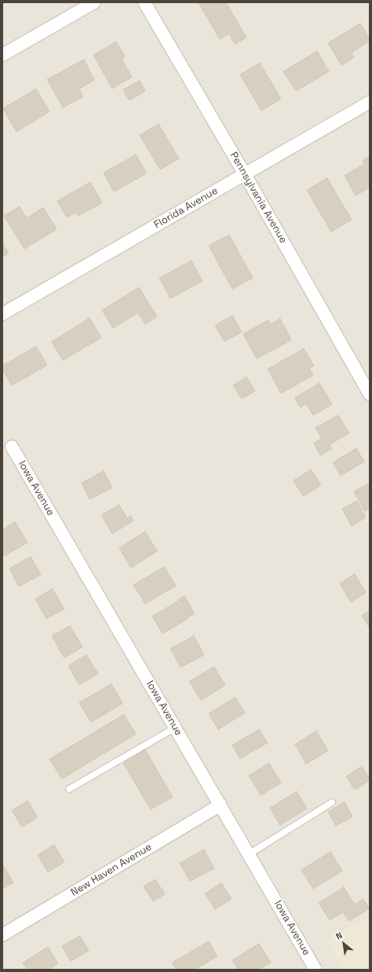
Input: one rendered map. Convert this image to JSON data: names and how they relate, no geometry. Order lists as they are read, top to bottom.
{
  "streets": {
    "street": [
      "Pennsylvania Avenue",
      "Florida Avenue",
      "Iowa Avenue",
      "New Haven Avenue"
    ]
  },
  "crossings": [
    ["Pennsylvania Avenue", "Florida Avenue"],
    ["Iowa Avenue", "New Haven Avenue"]
  ],
  "north": "top left"
}
